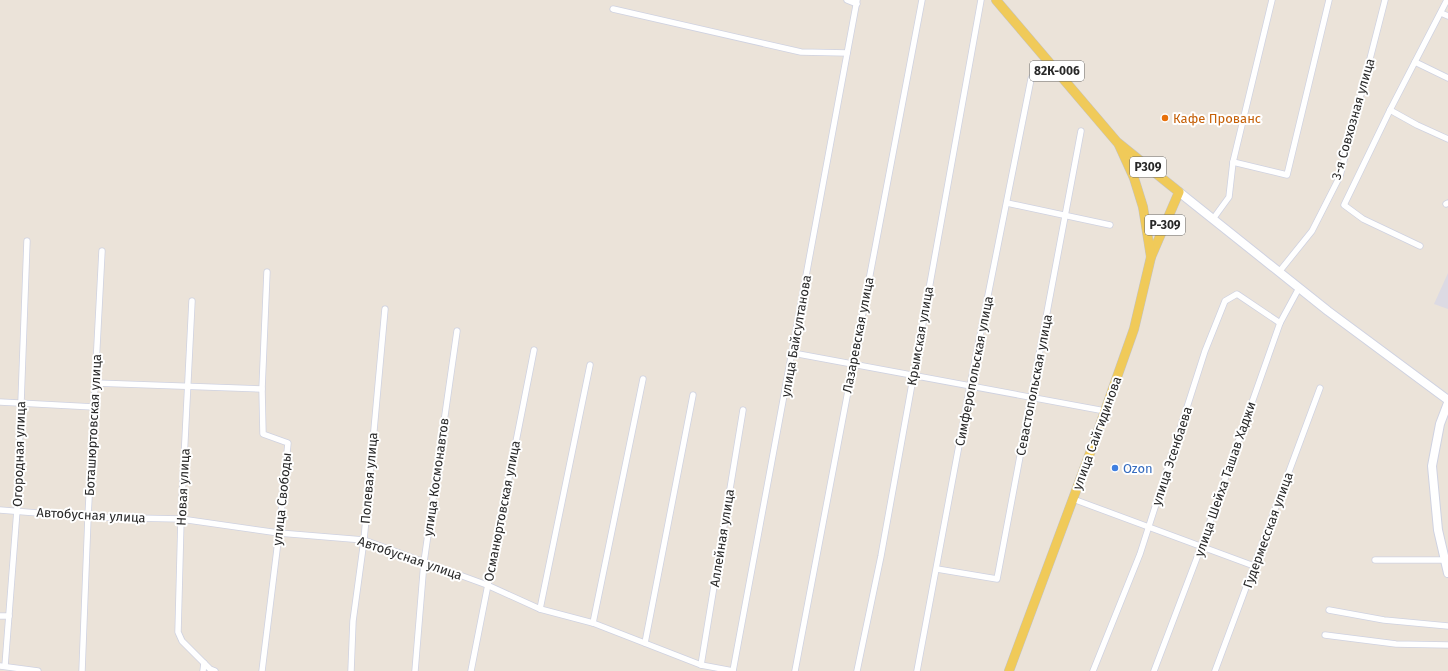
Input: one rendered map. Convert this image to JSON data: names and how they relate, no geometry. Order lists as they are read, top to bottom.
{
  "streets": {
    "main road": [
      "82К-006",
      "Р309",
      "Р-309",
      "улица Сайгидинова"
    ],
    "street": [
      "3-я Совхозная улица",
      "Лазаревская улица",
      "улица Байсултанова",
      "Крымская улица",
      "Симферопольская улица",
      "Севастопольская улица",
      "Боташюртовская улица",
      "Огородная улица",
      "улица Эсенбаева",
      "улица Космонавтов",
      "Полевая улица",
      "улица Шейха Ташав Хаджи",
      "Новая улица",
      "улица Свободы",
      "Османюртовская улица",
      "Автобусная улица",
      "Гудермесская улица",
      "Аллейная улица"
    ]
  },
  "crossings": [
    ["82К-006", "Р309"],
    ["82К-006", "улица Сайгидинова"],
    ["Р309", "улица Сайгидинова"],
    ["улица Байсултанова", "Автобусная улица"],
    ["Симферопольская улица", "Севастопольская улица"],
    ["Боташюртовская улица", "Автобусная улица"],
    ["Огородная улица", "Автобусная улица"],
    ["улица Эсенбаева", "улица Шейха Ташав Хаджи"],
    ["улица Космонавтов", "Автобусная улица"],
    ["Полевая улица", "Автобусная улица"],
    ["Новая улица", "Автобусная улица"],
    ["улица Свободы", "Автобусная улица"],
    ["Османюртовская улица", "Автобусная улица"],
    ["Автобусная улица", "Аллейная улица"]
  ],
  "places": ["Кафе Прованс", "Ozon"]
}
